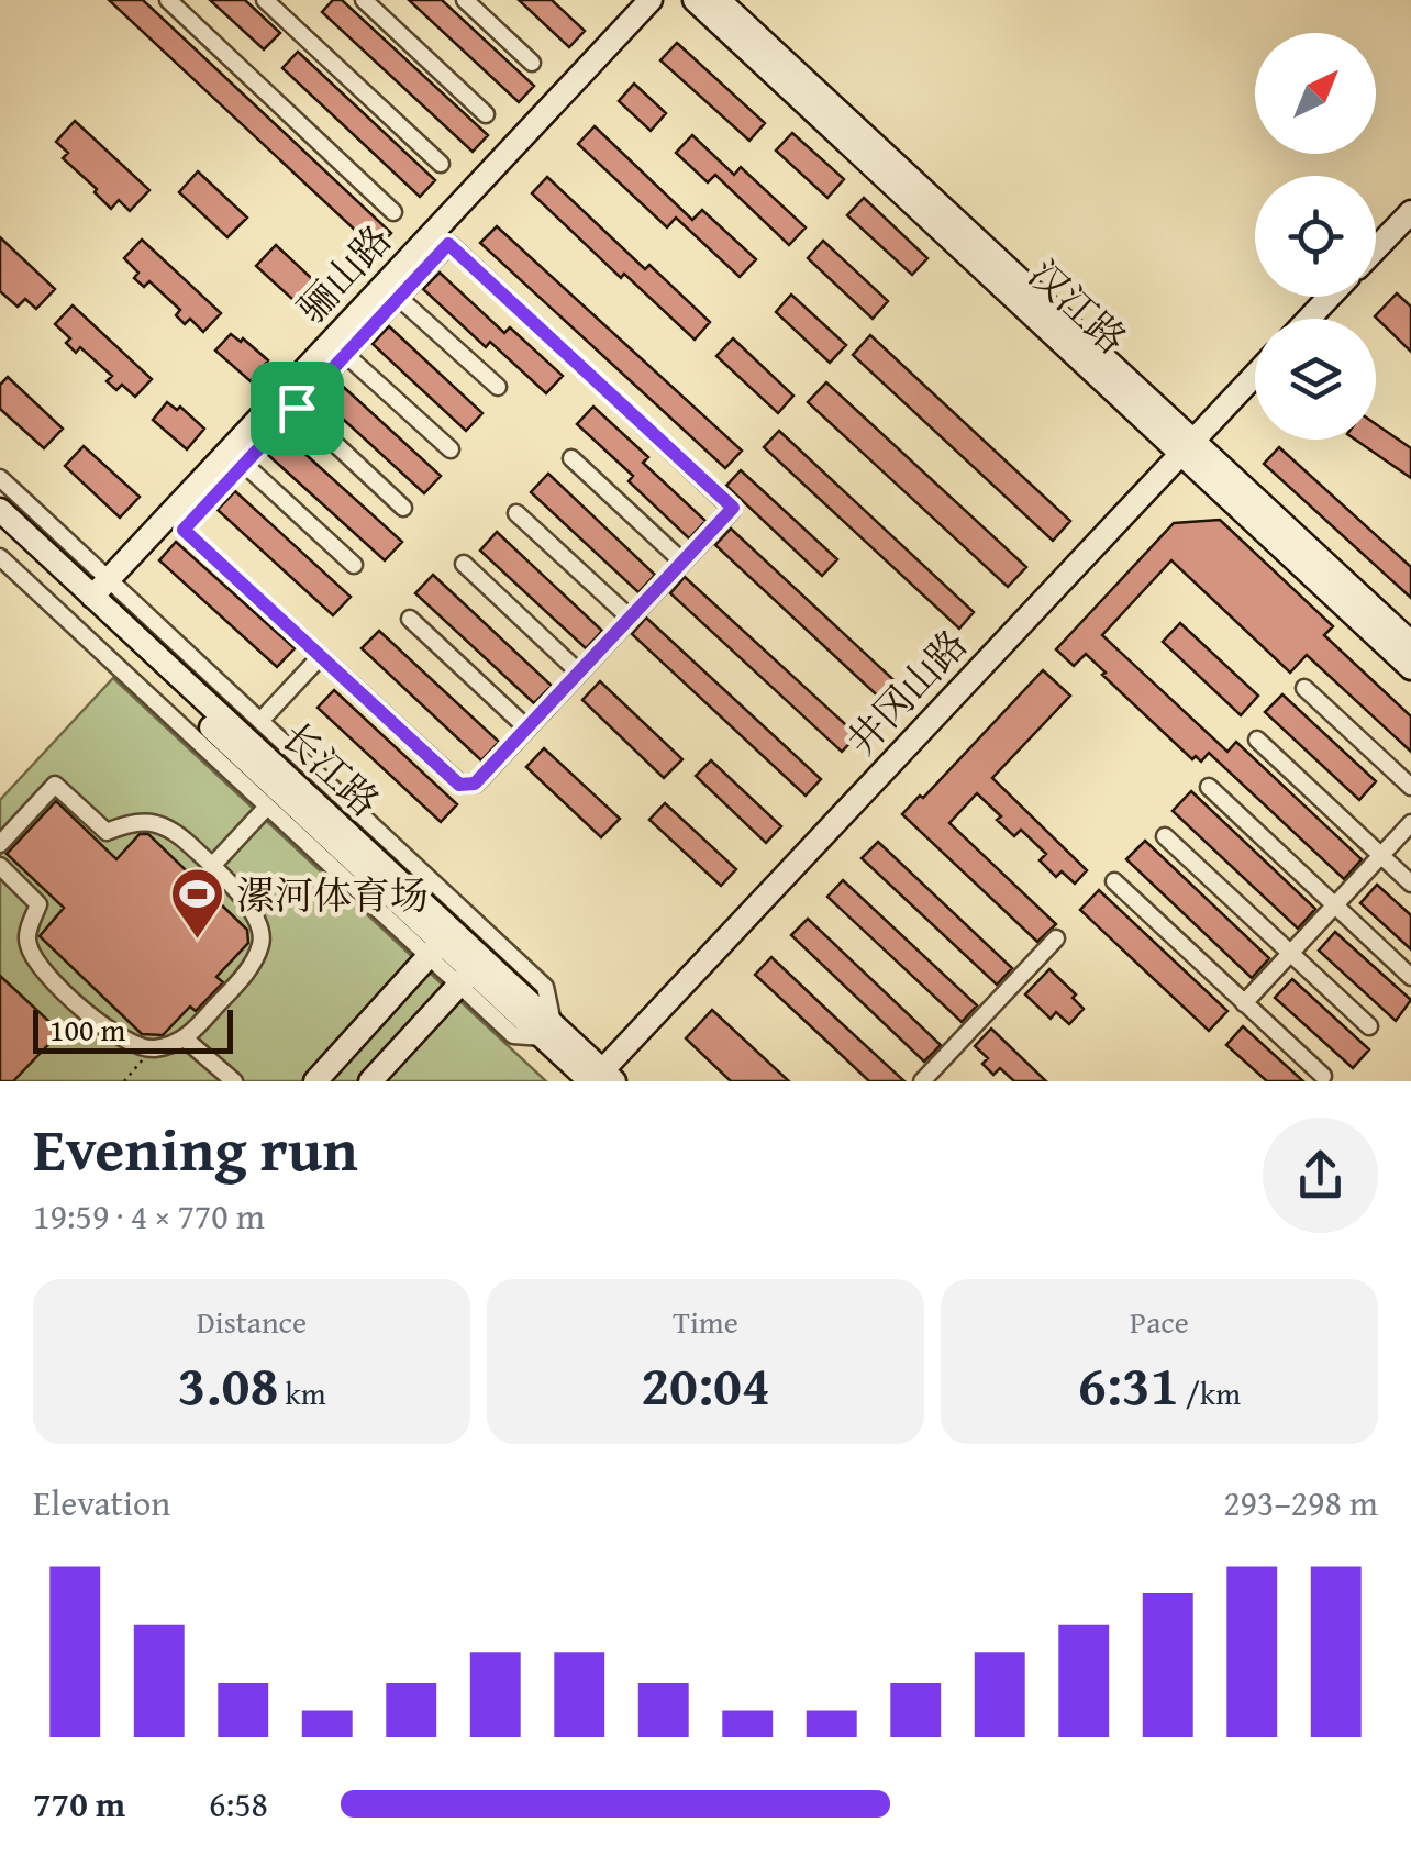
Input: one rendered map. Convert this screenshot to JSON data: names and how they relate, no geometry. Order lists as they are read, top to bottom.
{
  "streets": {
    "street": [
      "骊山路",
      "汉江路",
      "井冈山路",
      "长江路"
    ]
  },
  "crossings": [
    ["骊山路", "长江路"],
    ["汉江路", "井冈山路"],
    ["井冈山路", "长江路"]
  ],
  "places": {
    "sports": ["漯河体育场"]
  },
  "scale_bar": "100 m",
  "north": "top right",
  "page": {
    "scale": "100 m",
    "heading": ["Evening run", "19:59 · 4 × 770 m"],
    "stats": [
      ["Distance", "3.08 km"],
      ["Time", "20:04"],
      ["Pace", "6:31 /km"]
    ],
    "chart": ["Elevation", "293–298 m"],
    "list": [
      {
        "name": "770 m",
        "note": "6:58"
      }
    ]
  }
}
